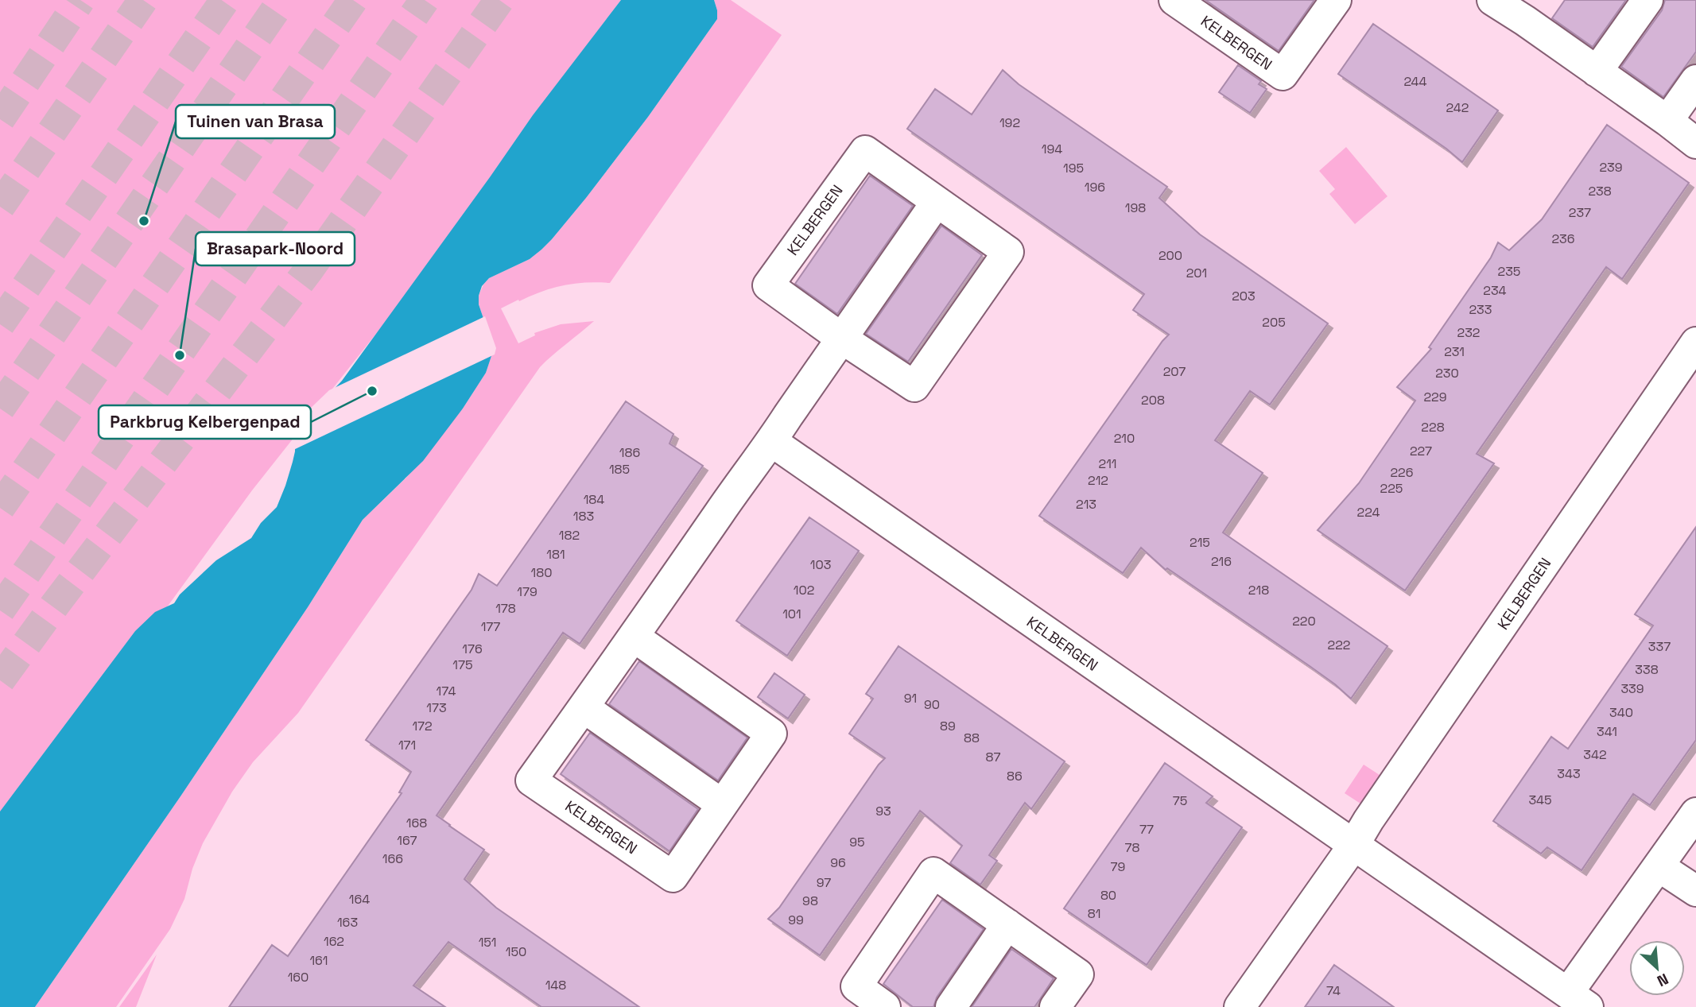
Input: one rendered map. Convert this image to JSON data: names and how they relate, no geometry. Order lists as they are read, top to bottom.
{
  "streets": {
    "street": ["KELBERGEN"]
  },
  "places": ["Tuinen van Brasa", "Brasapark-Noord", "Parkbrug Kelbergenpad"],
  "house_numbers": [
    "244",
    "242",
    "192",
    "194",
    "239",
    "195",
    "196",
    "238",
    "198",
    "237",
    "236",
    "200",
    "235",
    "201",
    "234",
    "203",
    "233",
    "205",
    "232",
    "231",
    "207",
    "230",
    "229",
    "208",
    "228",
    "210",
    "227",
    "186",
    "211",
    "185",
    "226",
    "212",
    "225",
    "184",
    "213",
    "224",
    "183",
    "182",
    "215",
    "181",
    "216",
    "103",
    "180",
    "102",
    "218",
    "179",
    "178",
    "101",
    "220",
    "177",
    "222",
    "337",
    "176",
    "175",
    "338",
    "339",
    "174",
    "91",
    "90",
    "173",
    "340",
    "172",
    "89",
    "341",
    "88",
    "171",
    "342",
    "87",
    "343",
    "86",
    "345",
    "75",
    "93",
    "168",
    "77",
    "167",
    "95",
    "78",
    "166",
    "96",
    "79",
    "97",
    "80",
    "164",
    "98",
    "81",
    "99",
    "163",
    "162",
    "151",
    "150",
    "161",
    "160",
    "148",
    "74"
  ],
  "north": "bottom right"
}
